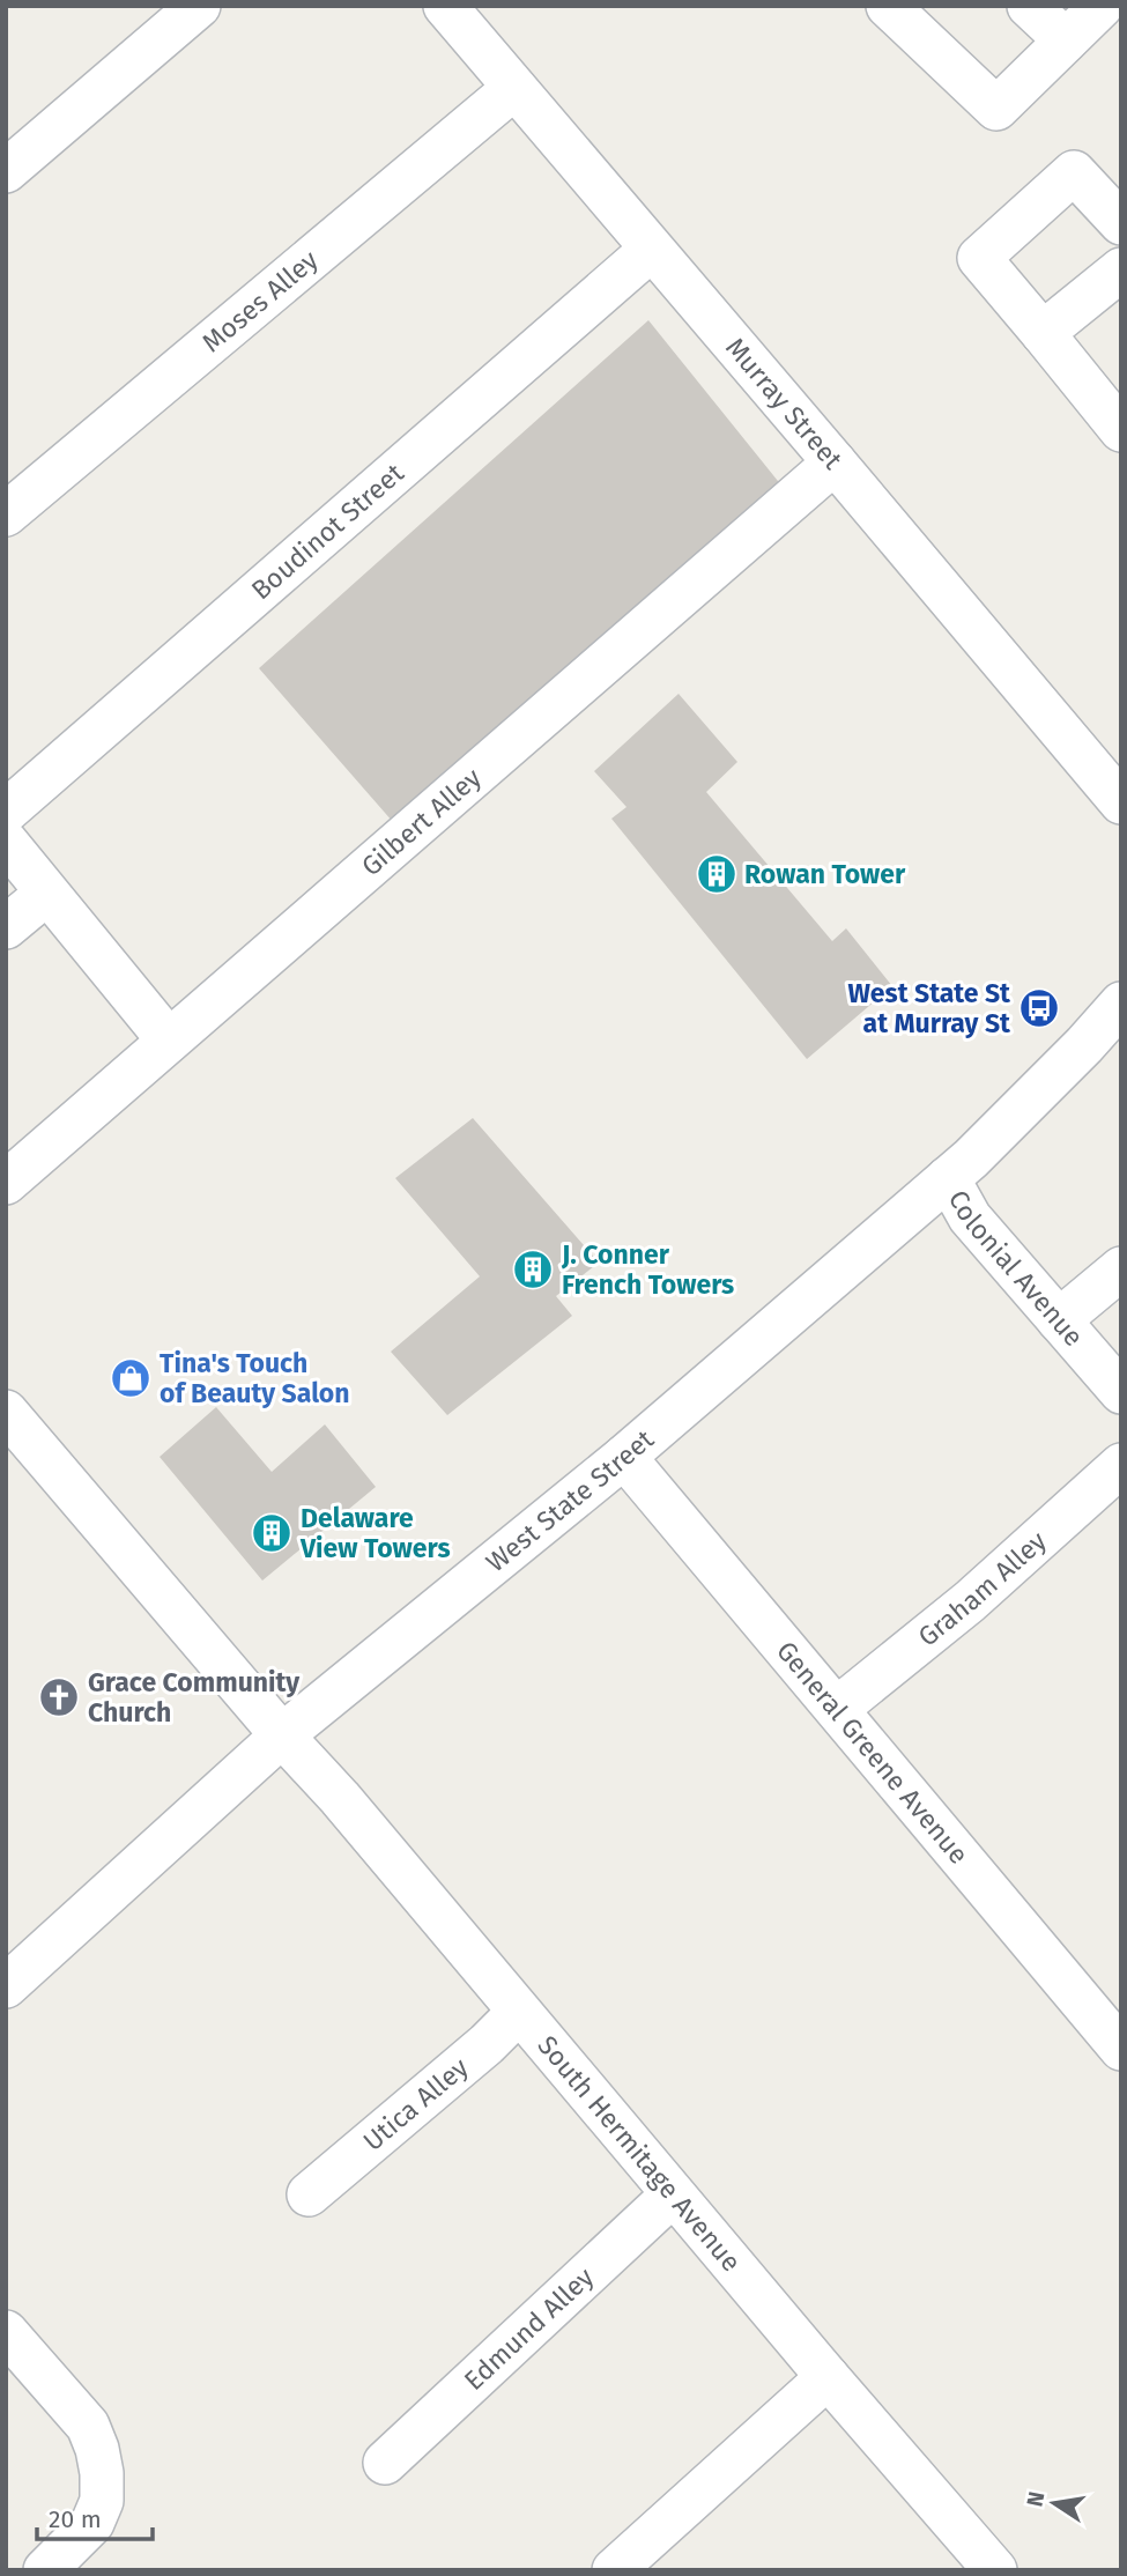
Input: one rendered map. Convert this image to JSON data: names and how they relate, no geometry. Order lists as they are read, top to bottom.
{
  "streets": {
    "street": [
      "Moses Alley",
      "Murray Street",
      "Boudinot Street",
      "Gilbert Alley",
      "Colonial Avenue",
      "West State Street",
      "Graham Alley",
      "General Greene Avenue",
      "Utica Alley",
      "South Hermitage Avenue",
      "Edmund Alley"
    ]
  },
  "crossings": [
    ["Moses Alley", "Murray Street"],
    ["Murray Street", "Boudinot Street"],
    ["Murray Street", "Gilbert Alley"],
    ["Colonial Avenue", "West State Street"],
    ["West State Street", "General Greene Avenue"],
    ["West State Street", "South Hermitage Avenue"],
    ["Graham Alley", "General Greene Avenue"],
    ["Utica Alley", "South Hermitage Avenue"],
    ["South Hermitage Avenue", "Edmund Alley"]
  ],
  "places": {
    "building": ["Rowan Tower", "J. Conner French Towers", "Delaware View Towers"],
    "bus stop": ["West State St at Murray St"],
    "shop": ["Tina's Touch of Beauty Salon"],
    "church": ["Grace Community Church"]
  },
  "scale_bar": "20 m",
  "north": "left"
}
